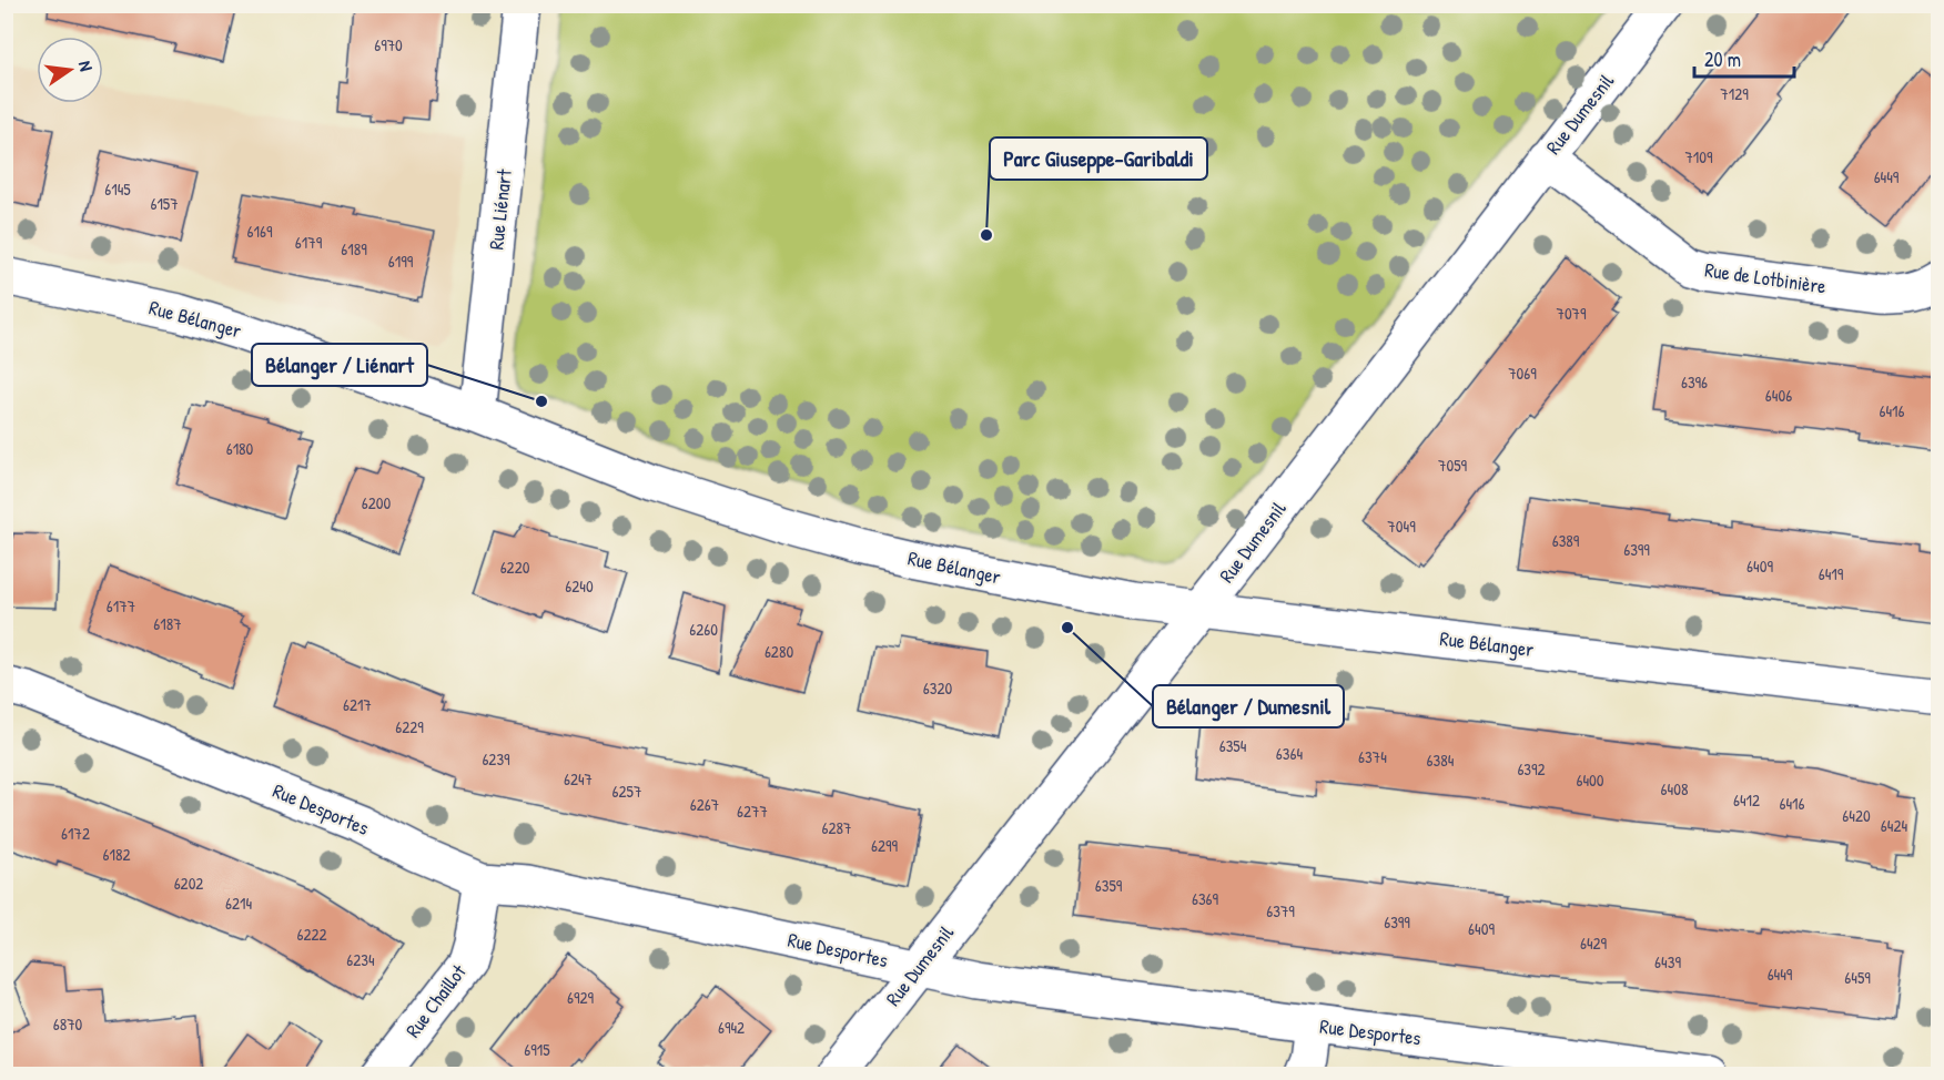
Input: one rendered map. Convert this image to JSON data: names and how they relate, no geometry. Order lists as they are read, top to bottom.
{
  "streets": {
    "street": [
      "Rue Dumesnil",
      "Rue Liénart",
      "Rue de Lotbinière",
      "Rue Bélanger",
      "Rue Desportes",
      "Rue Chaillot"
    ]
  },
  "crossings": [
    ["Rue Dumesnil", "Rue de Lotbinière"],
    ["Rue Dumesnil", "Rue Bélanger"],
    ["Rue Dumesnil", "Rue Desportes"],
    ["Rue Liénart", "Rue Bélanger"],
    ["Rue Desportes", "Rue Chaillot"]
  ],
  "places": ["Parc Giuseppe-Garibaldi", "Bélanger / Liénart", "Bélanger / Dumesnil"],
  "house_numbers": [
    "6970",
    "7129",
    "7109",
    "6449",
    "6145",
    "6157",
    "6169",
    "6179",
    "6189",
    "6199",
    "7079",
    "7069",
    "6396",
    "6406",
    "6416",
    "6180",
    "7059",
    "6200",
    "7049",
    "6389",
    "6399",
    "6409",
    "6220",
    "6419",
    "6240",
    "6177",
    "6187",
    "6260",
    "6280",
    "6320",
    "6217",
    "6229",
    "6354",
    "6364",
    "6374",
    "6239",
    "6384",
    "6392",
    "6247",
    "6400",
    "6408",
    "6257",
    "6412",
    "6416",
    "6267",
    "6277",
    "6420",
    "6424",
    "6287",
    "6172",
    "6299",
    "6182",
    "6202",
    "6359",
    "6369",
    "6214",
    "6379",
    "6399",
    "6409",
    "6222",
    "6429",
    "6234",
    "6439",
    "6449",
    "6459",
    "6929",
    "6870",
    "6942",
    "6915"
  ],
  "scale_bar": "20 m",
  "north": "right"
}
